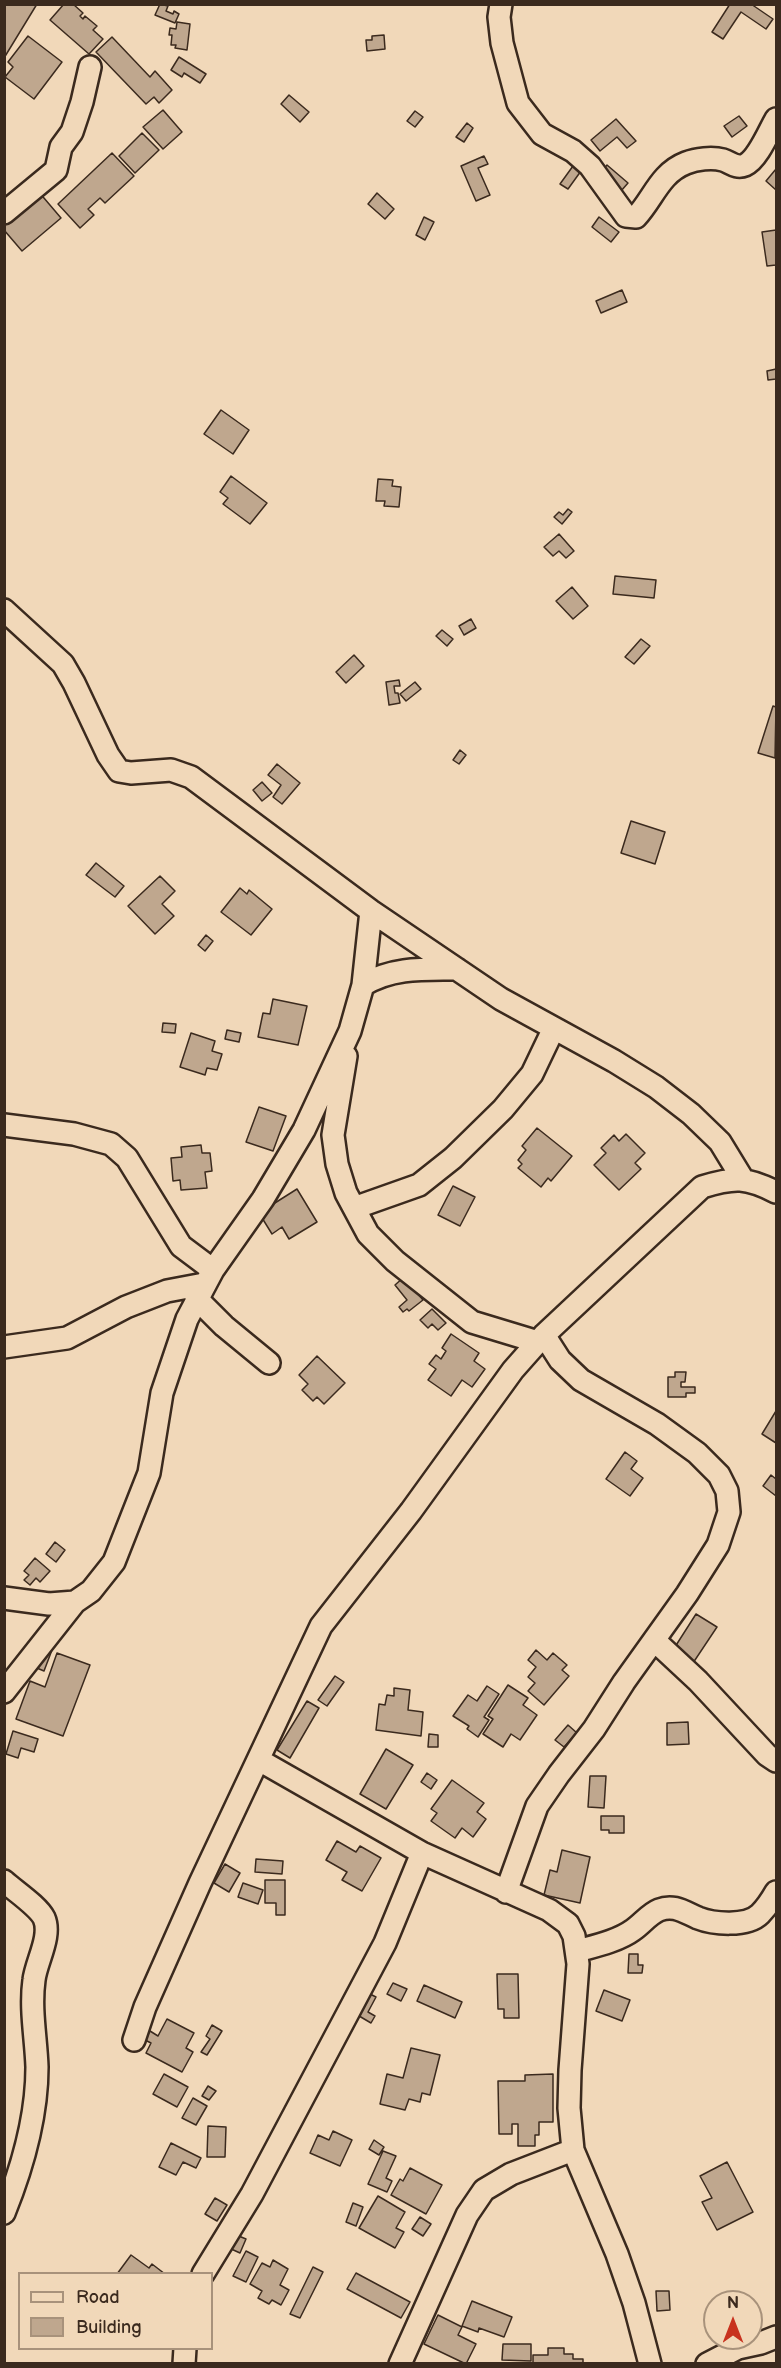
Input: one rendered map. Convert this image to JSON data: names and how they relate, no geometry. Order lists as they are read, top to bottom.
{
  "legend": ["Road", "Building"],
  "north": "top"
}
